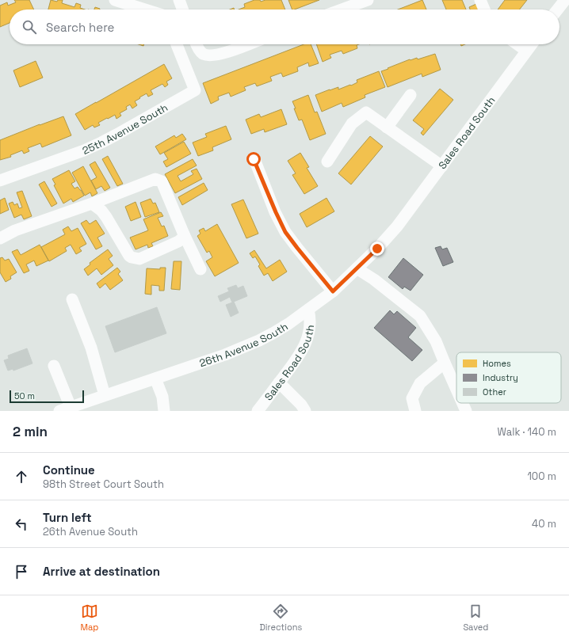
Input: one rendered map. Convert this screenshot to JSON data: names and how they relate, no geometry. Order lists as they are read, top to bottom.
{
  "streets": {
    "street": ["25th Avenue South", "Sales Road South", "26th Avenue South"]
  },
  "crossings": [
    ["Sales Road South", "26th Avenue South"]
  ],
  "legend": ["Homes", "Industry", "Other"],
  "scale_bar": "50 m",
  "page": {
    "search": "Search here",
    "scale": "50 m",
    "heading": ["2 min", "Walk · 140 m"],
    "list": [
      ["Continue", "98th Street Court South", "100 m"],
      ["Turn left", "26th Avenue South", "40 m"],
      "Arrive at destination"
    ],
    "nav": ["Map", "Directions", "Saved"]
  }
}
